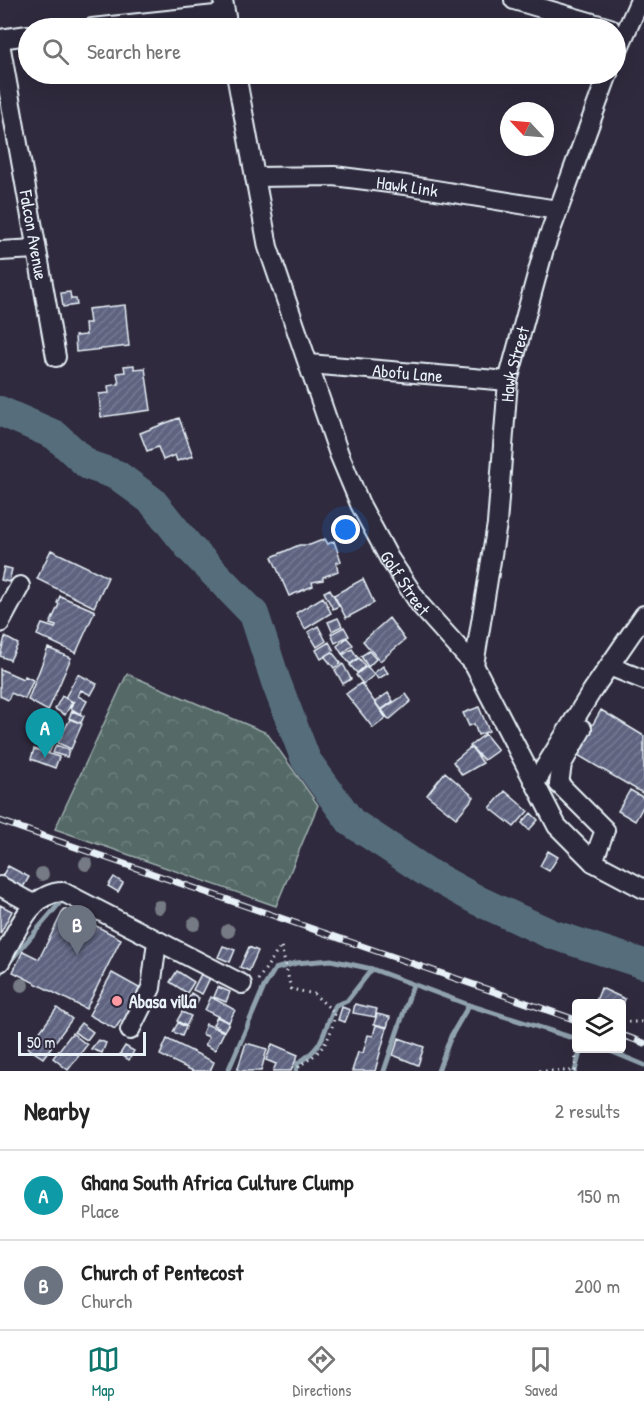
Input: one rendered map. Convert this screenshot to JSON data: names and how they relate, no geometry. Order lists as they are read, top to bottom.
{
  "streets": {
    "street": [
      "Hawk Link",
      "Falcon Avenue",
      "Hawk Street",
      "Abofu Lane",
      "Golf Street"
    ]
  },
  "crossings": [
    ["Hawk Link", "Hawk Street"],
    ["Hawk Link", "Golf Street"],
    ["Hawk Street", "Abofu Lane"],
    ["Hawk Street", "Golf Street"],
    ["Abofu Lane", "Golf Street"]
  ],
  "places": ["Abasa villa"],
  "scale_bar": "50 m",
  "north": "top left",
  "page": {
    "search": "Search here",
    "pins": ["A", "B"],
    "scale": "50 m",
    "heading": ["Nearby", "2 results"],
    "list": [
      {
        "mark": "A",
        "name": "Ghana South Africa Culture Clump",
        "note": "Place",
        "value": "150 m"
      },
      {
        "mark": "B",
        "name": "Church of Pentecost",
        "note": "Church",
        "value": "200 m"
      }
    ],
    "nav": ["Map", "Directions", "Saved"]
  }
}
